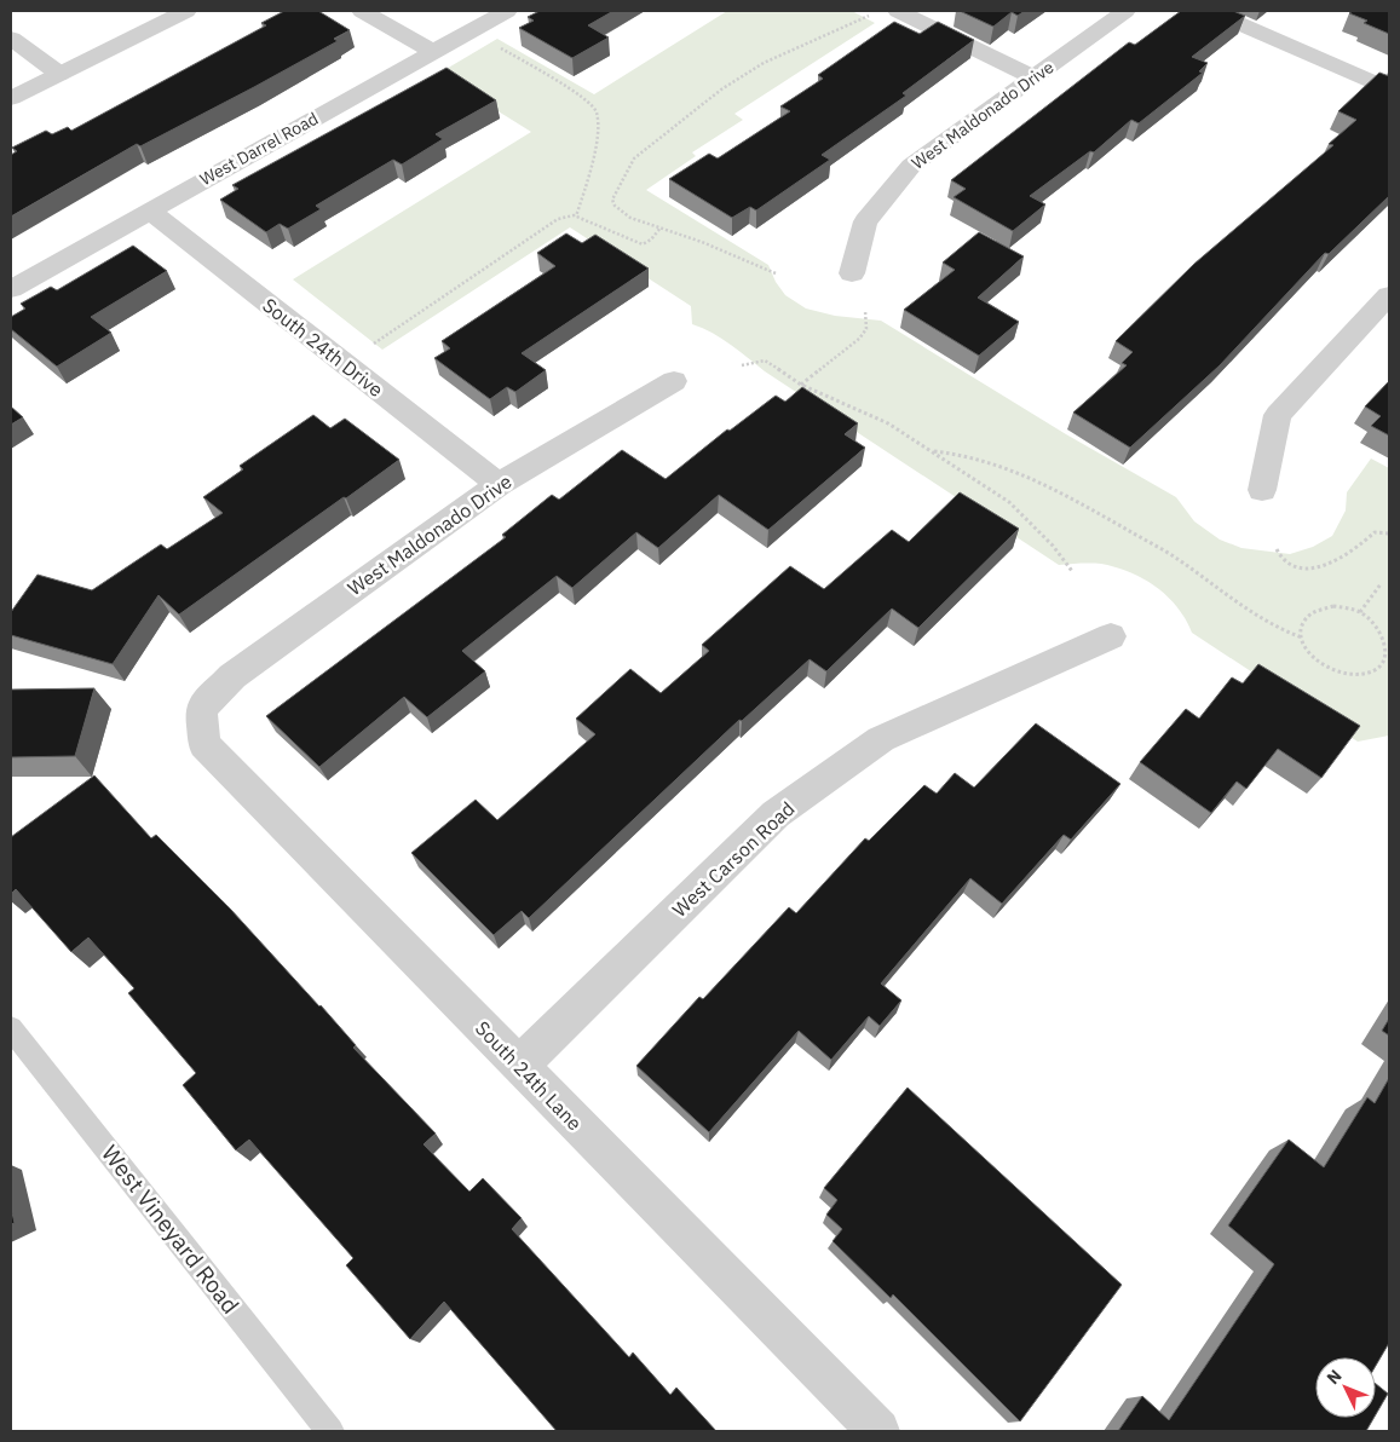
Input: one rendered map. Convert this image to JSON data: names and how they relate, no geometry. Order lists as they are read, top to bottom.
{
  "streets": {
    "street": [
      "West Maldonado Drive",
      "West Darrel Road",
      "South 24th Drive",
      "West Carson Road",
      "South 24th Lane"
    ],
    "lane": ["West Vineyard Road"]
  },
  "crossings": [
    ["West Maldonado Drive", "South 24th Drive"],
    ["West Maldonado Drive", "South 24th Lane"],
    ["West Darrel Road", "South 24th Drive"],
    ["West Carson Road", "South 24th Lane"]
  ],
  "north": "top left"
}
